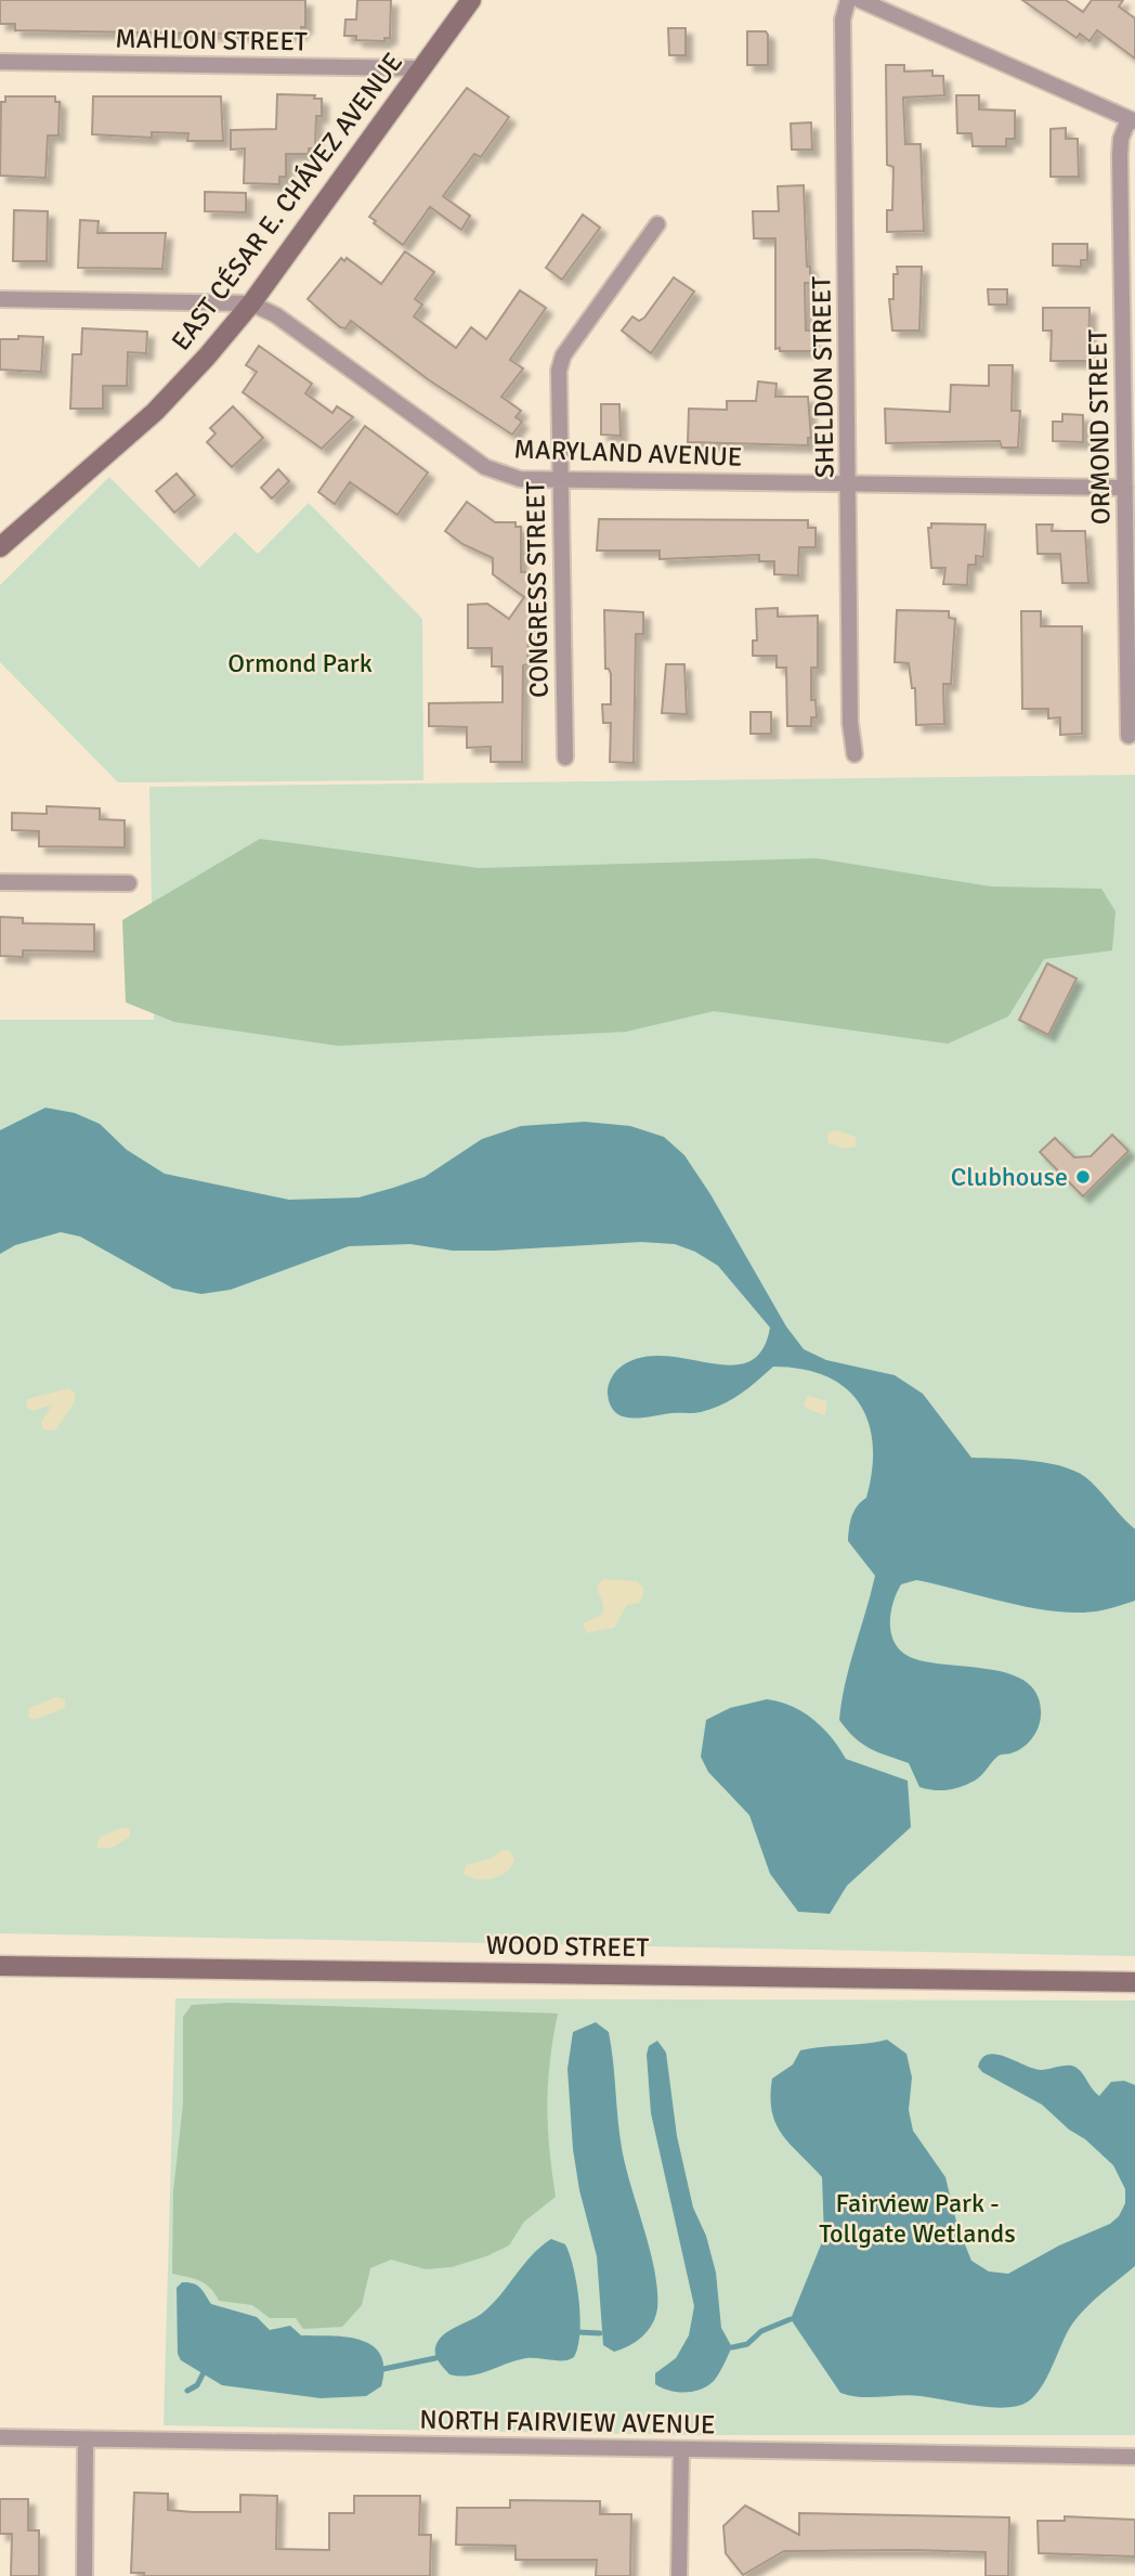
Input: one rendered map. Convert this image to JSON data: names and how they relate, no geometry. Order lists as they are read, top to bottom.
{
  "streets": {
    "street": [
      "MAHLON STREET",
      "EAST CÉSAR E. CHÁVEZ AVENUE",
      "SHELDON STREET",
      "ORMOND STREET",
      "MARYLAND AVENUE",
      "CONGRESS STREET",
      "WOOD STREET",
      "NORTH FAIRVIEW AVENUE"
    ]
  },
  "crossings": [
    ["MAHLON STREET", "EAST CÉSAR E. CHÁVEZ AVENUE"],
    ["EAST CÉSAR E. CHÁVEZ AVENUE", "MARYLAND AVENUE"],
    ["SHELDON STREET", "MARYLAND AVENUE"],
    ["ORMOND STREET", "MARYLAND AVENUE"],
    ["MARYLAND AVENUE", "CONGRESS STREET"]
  ],
  "parks": ["Ormond Park", "Fairview Park - Tollgate Wetlands"],
  "places": ["Clubhouse"]
}
